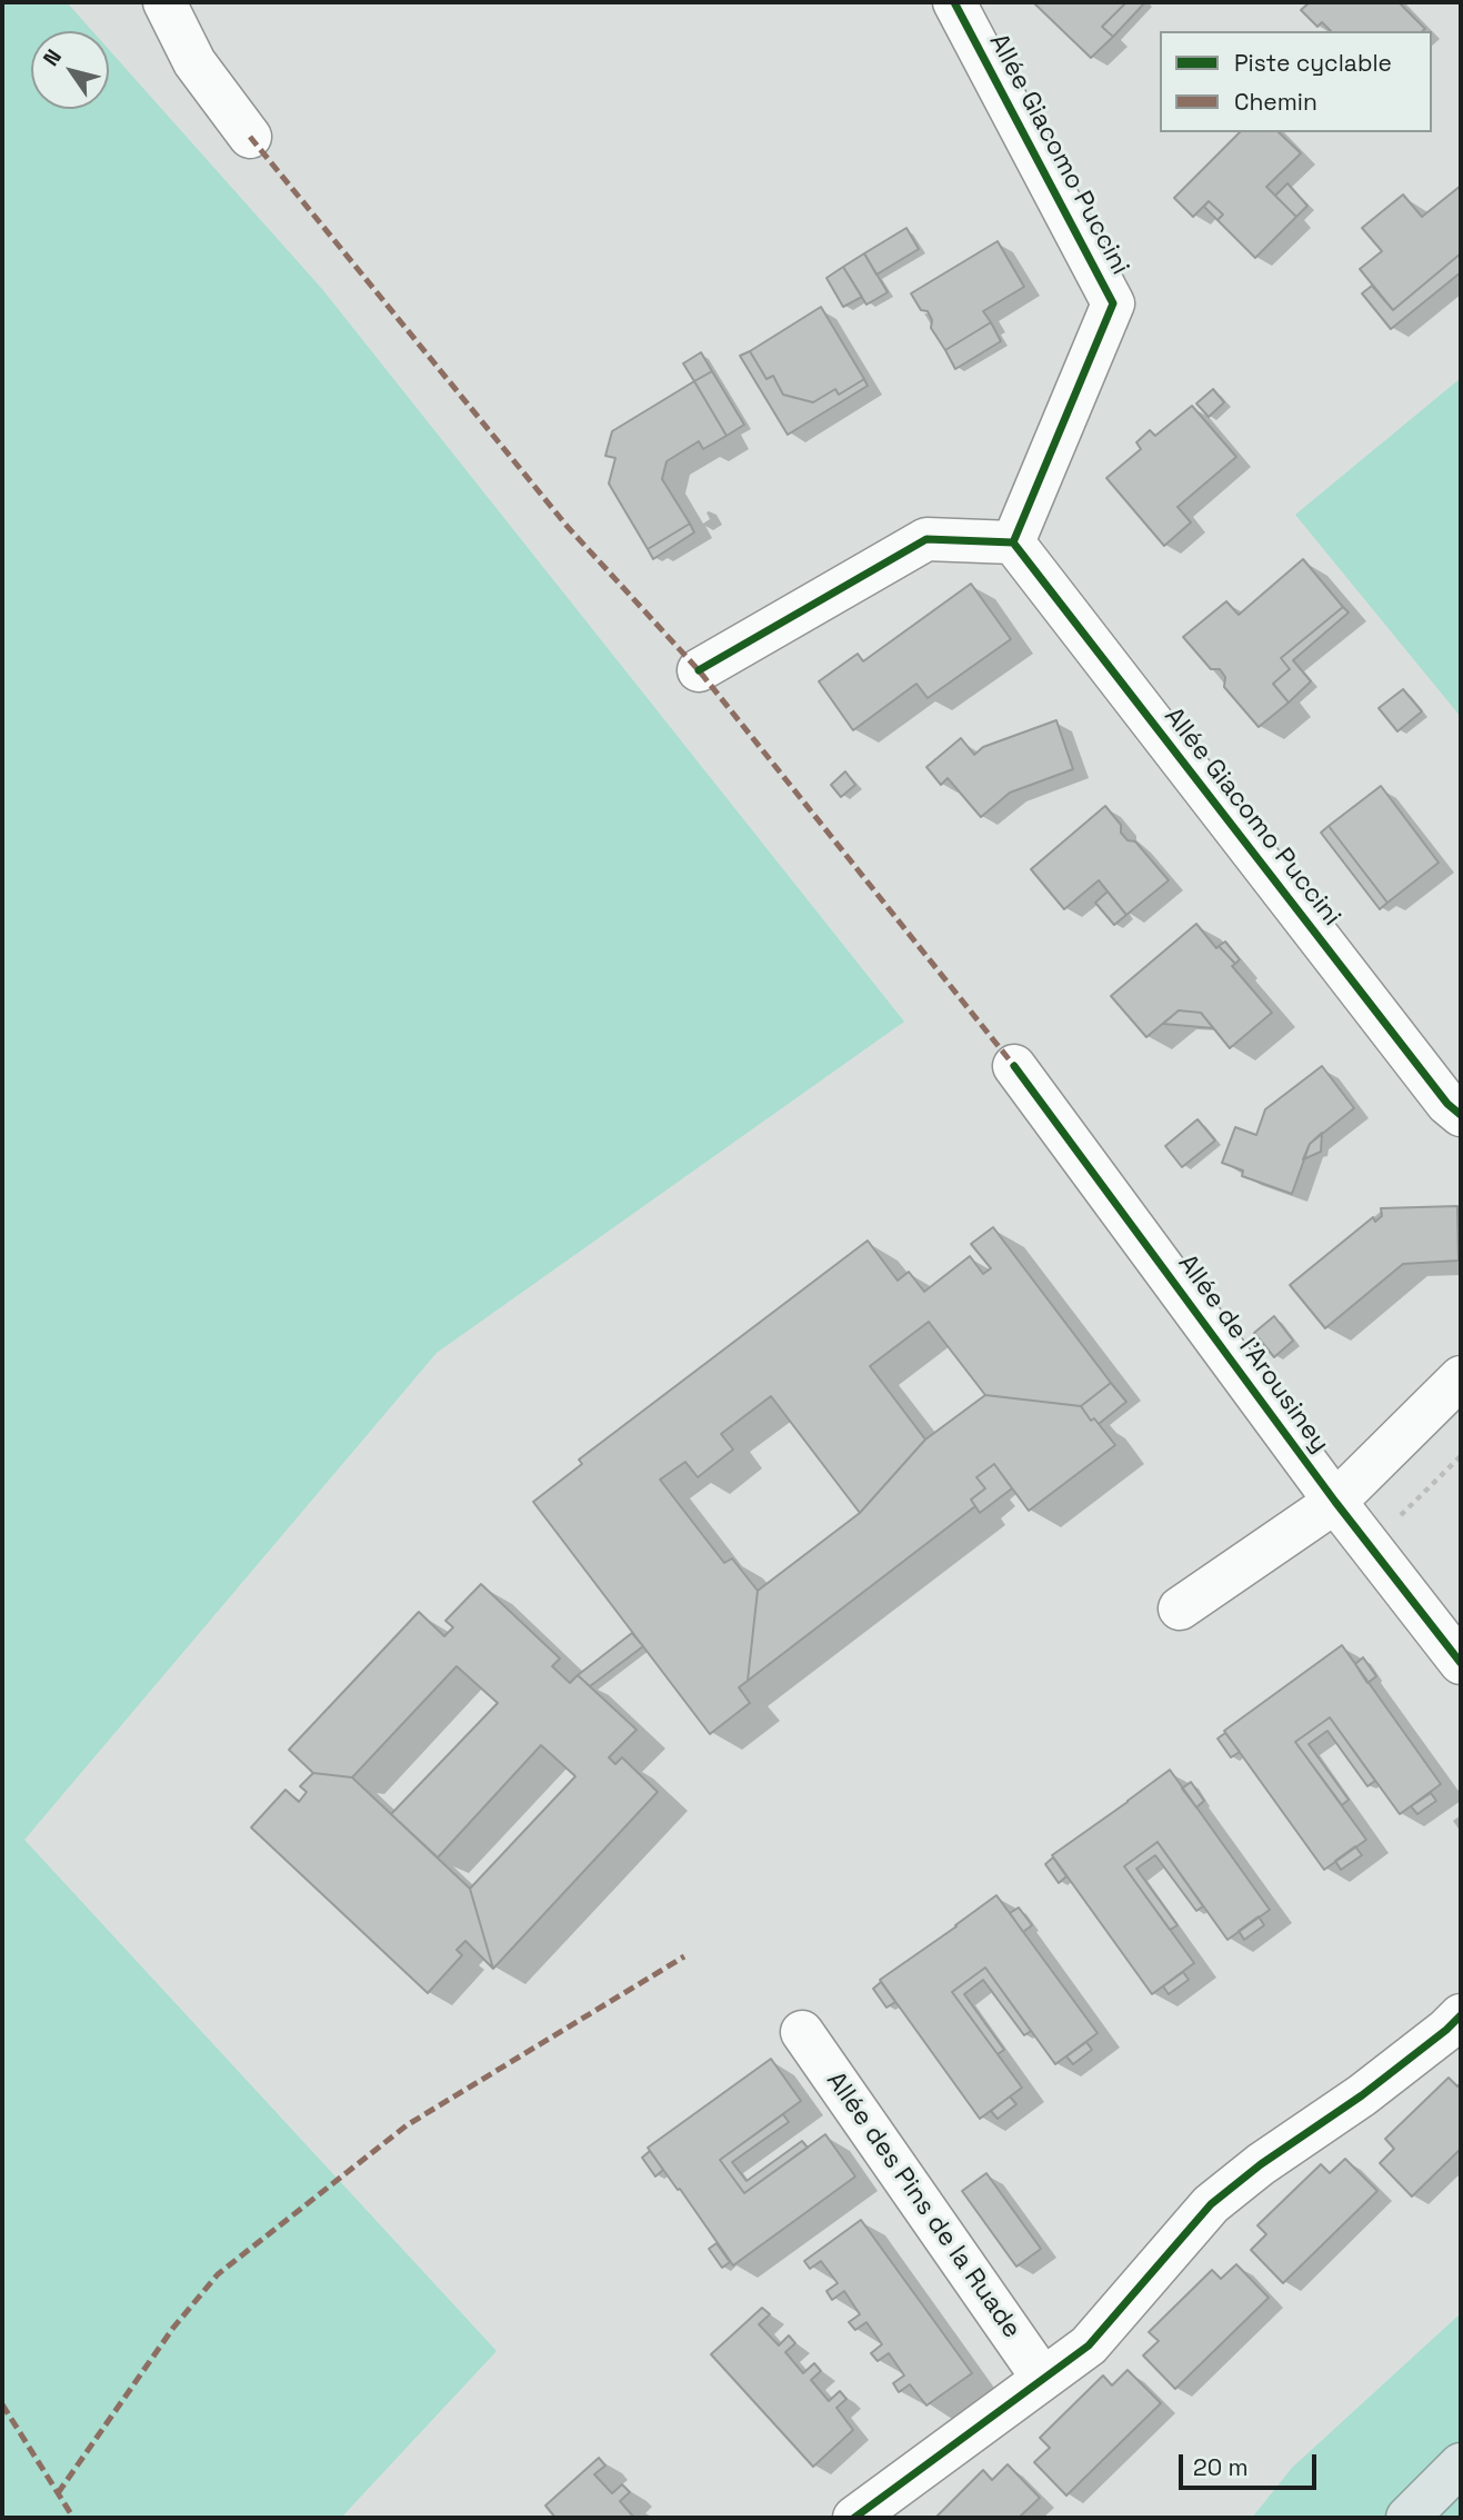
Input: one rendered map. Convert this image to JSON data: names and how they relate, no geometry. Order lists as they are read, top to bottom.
{
  "streets": {
    "street": ["Allée Giacomo Puccini", "Allée de l'Arousiney", "Allée des Pins de la Ruade"]
  },
  "legend": ["Piste cyclable", "Chemin"],
  "scale_bar": "20 m",
  "north": "top left"
}
